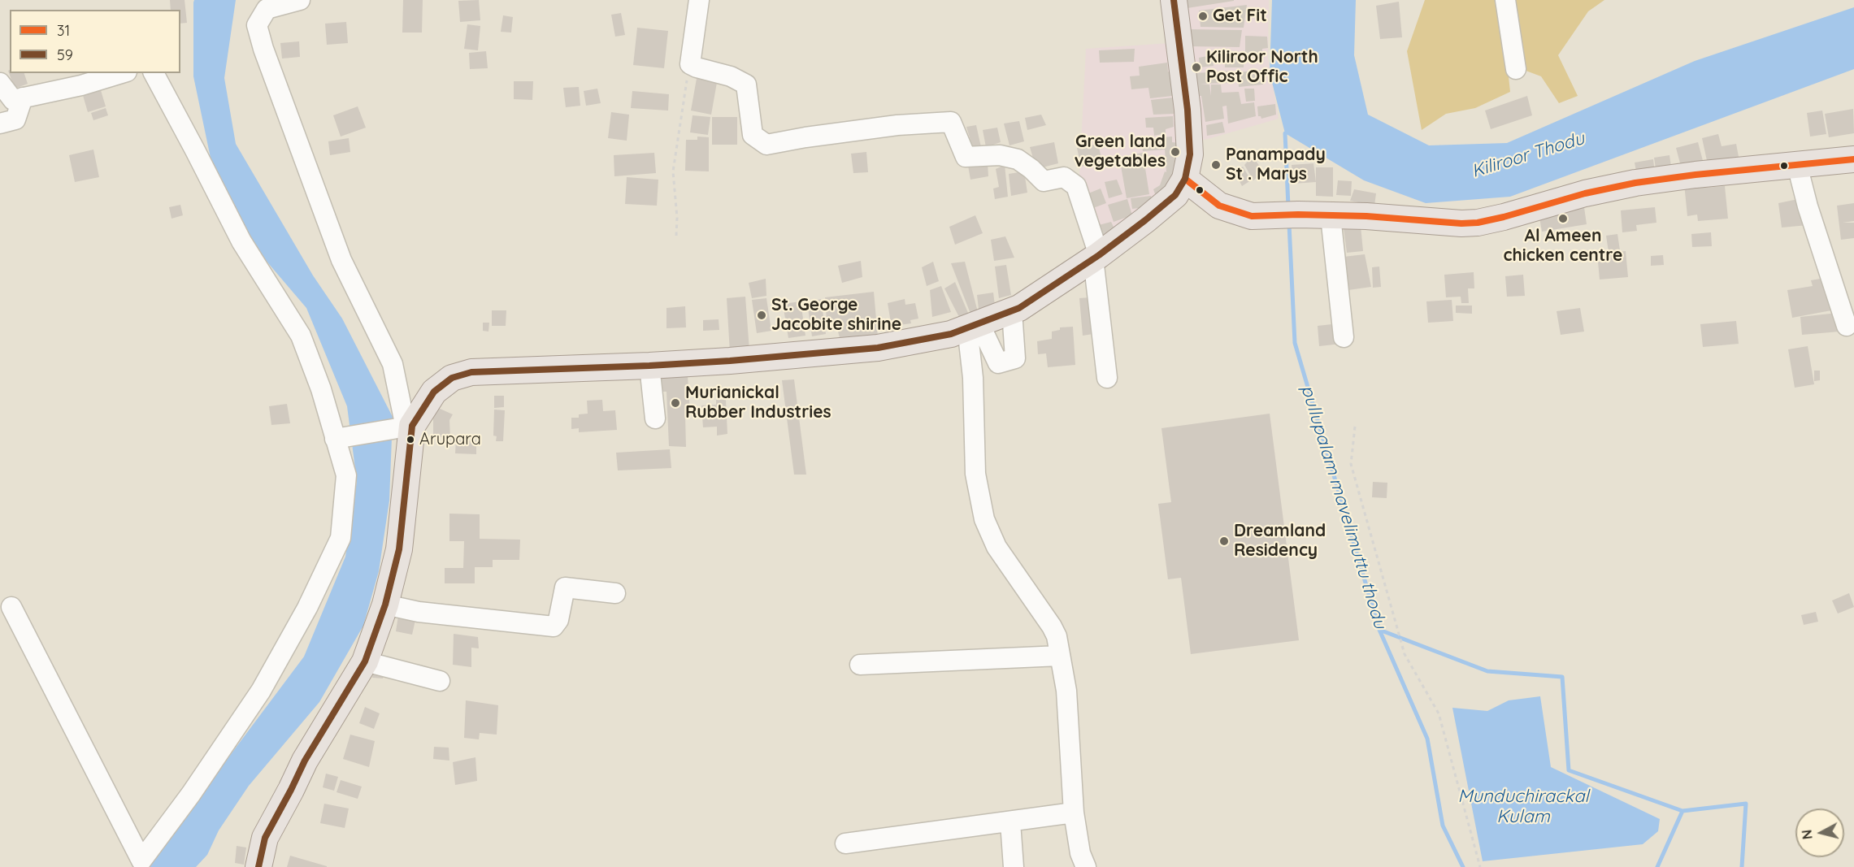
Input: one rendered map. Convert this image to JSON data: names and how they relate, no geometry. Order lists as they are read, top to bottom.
{
  "water": ["Kiliroor Thodu", "pullupalam mavelimuttu thodu", "Munduchirackal Kulam"],
  "places": [
    "Get Fit",
    "Kiliroor North Post Offic",
    "Green land vegetables",
    "Panampady St . Marys",
    "Al Ameen chicken centre",
    "St. George Jacobite shirine",
    "Murianickal Rubber Industries",
    "Arupara",
    "Dreamland Residency"
  ],
  "lines": ["transit line 59", "transit line 31"],
  "legend": ["31", "59"],
  "north": "left"
}
